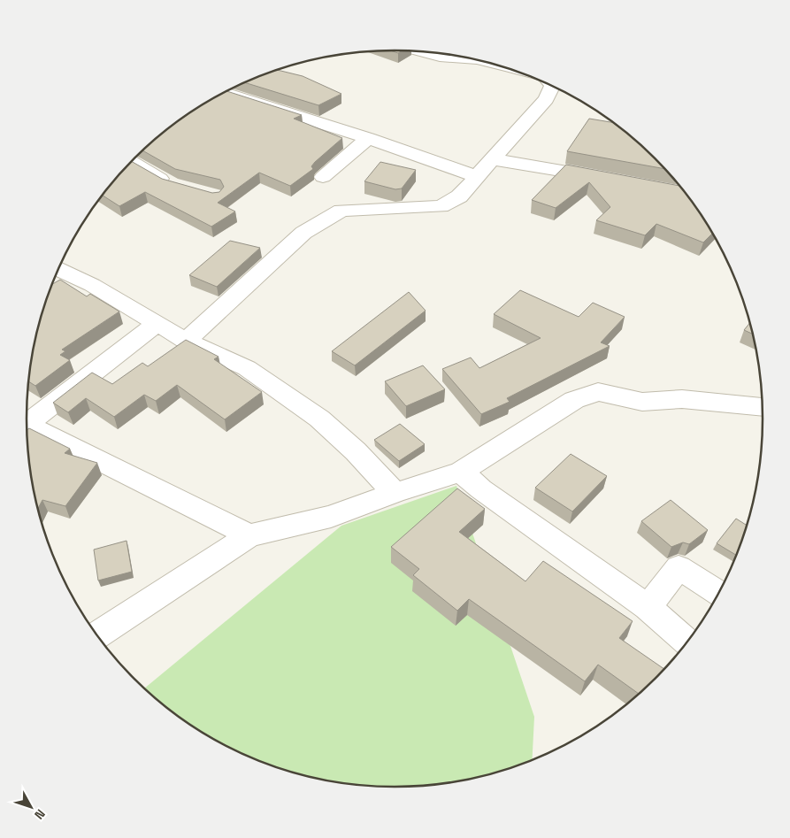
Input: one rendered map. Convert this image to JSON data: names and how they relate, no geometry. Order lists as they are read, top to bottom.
{
  "north": "bottom right"
}
